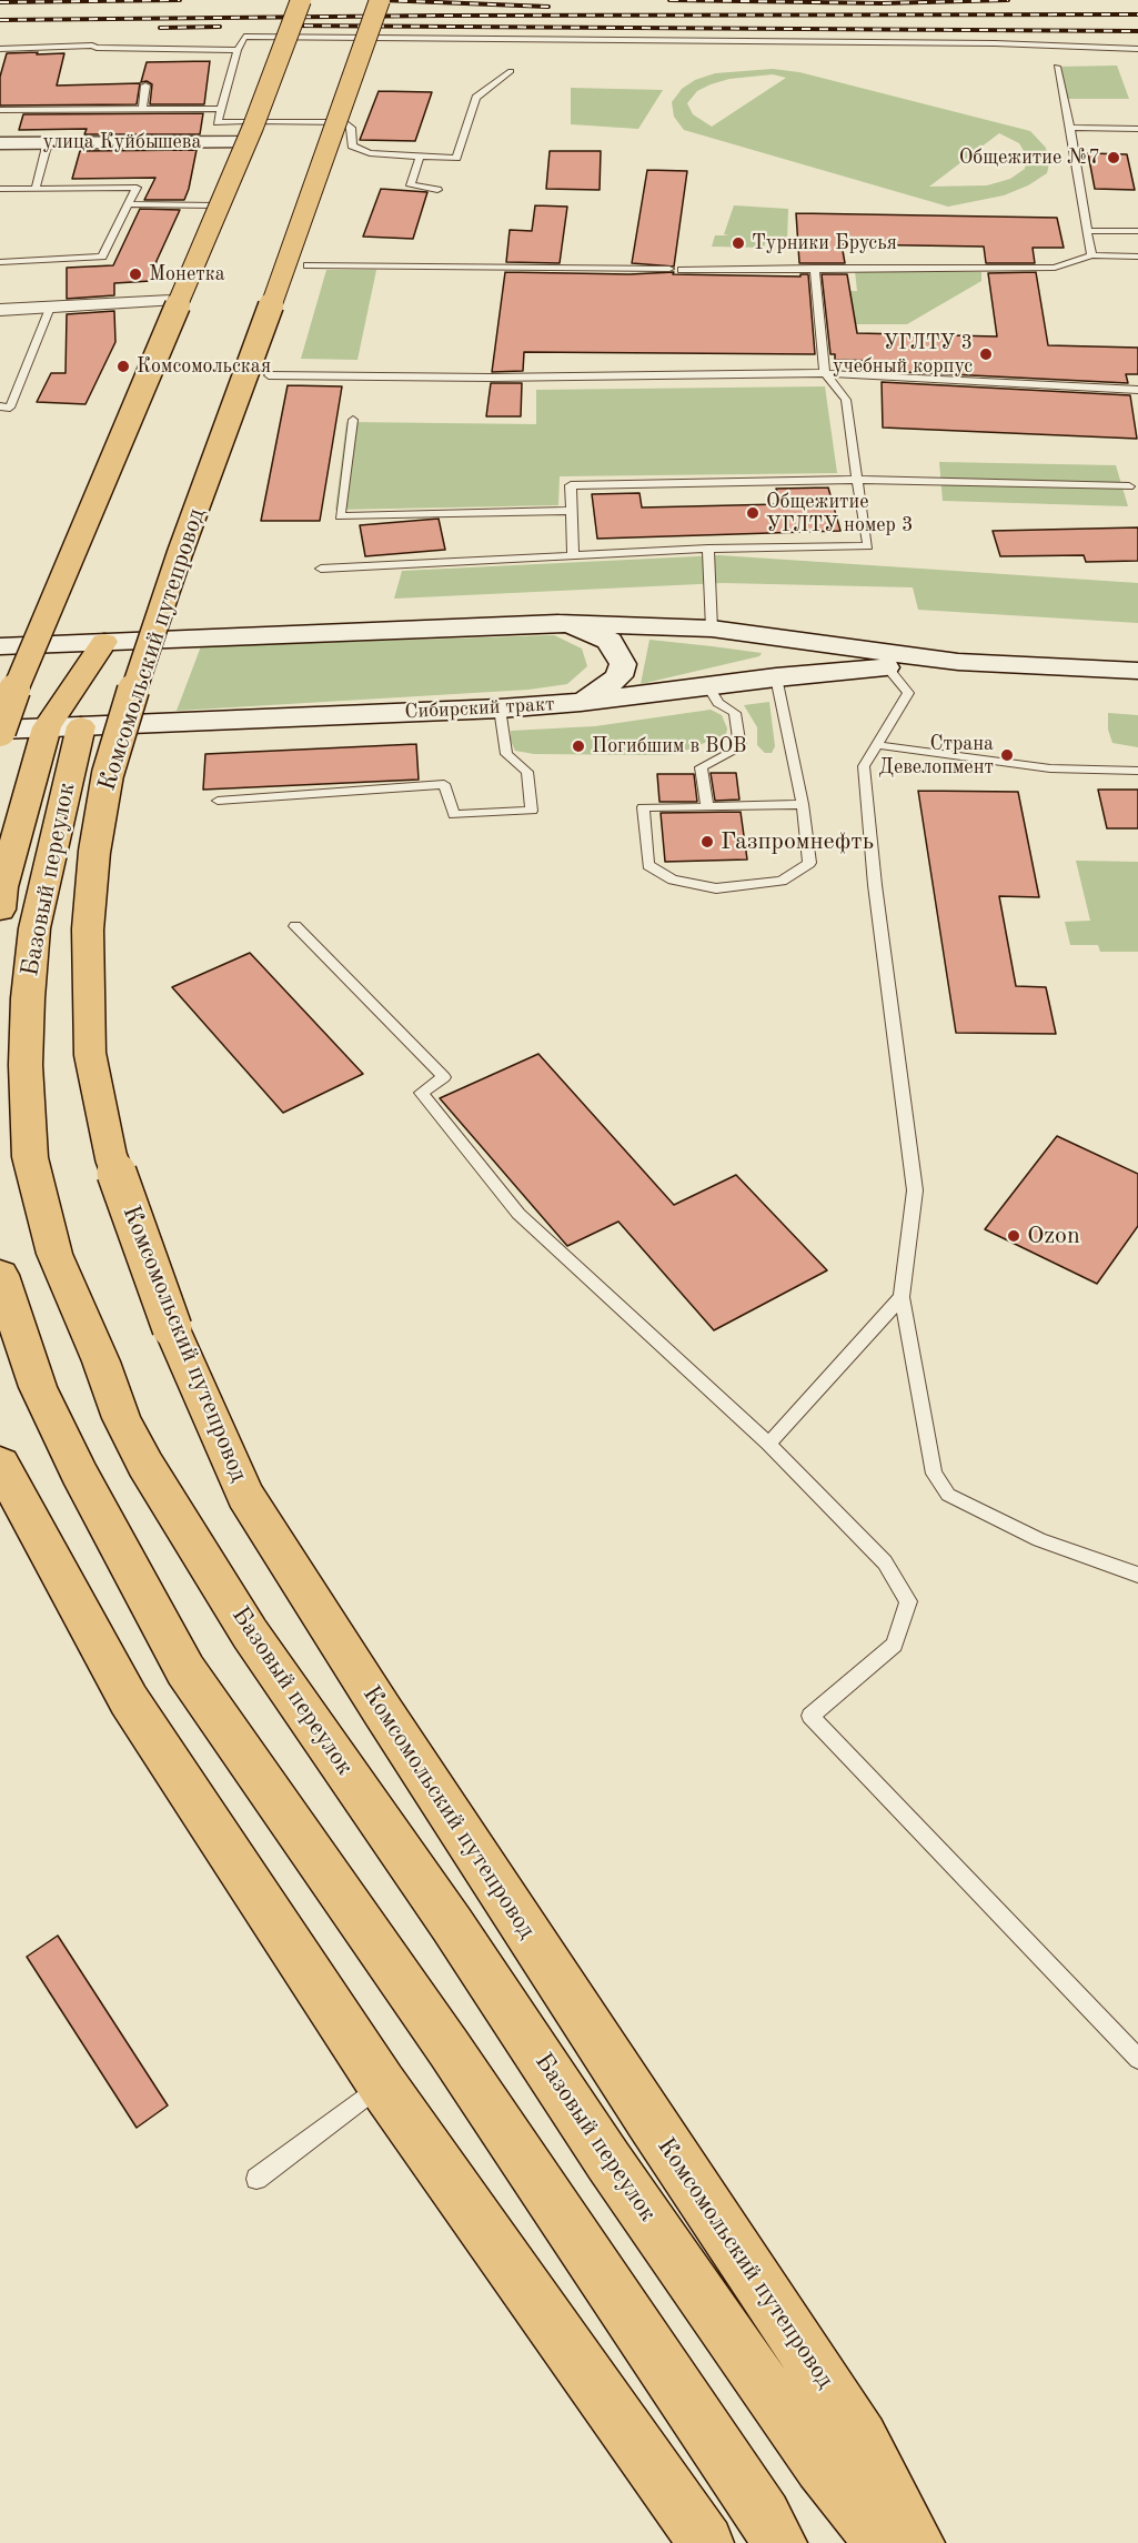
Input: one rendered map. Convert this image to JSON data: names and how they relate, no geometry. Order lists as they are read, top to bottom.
{
  "streets": {
    "main road": [
      "улица Куйбышева",
      "Комсомольский путепровод",
      "Сибирский тракт",
      "Базовый переулок"
    ]
  },
  "crossings": [
    ["Комсомольский путепровод", "Сибирский тракт"],
    ["Комсомольский путепровод", "Базовый переулок"],
    ["Сибирский тракт", "Базовый переулок"]
  ],
  "places": [
    "Общежитие №7",
    "Турники Брусья",
    "Монетка",
    "УГЛТУ 3 учебный корпус",
    "Комсомольская",
    "Общежитие УГЛТУ номер 3",
    "Погибшим в ВОВ",
    "Страна Девелопмент",
    "Газпромнефть",
    "Ozon"
  ]
}
